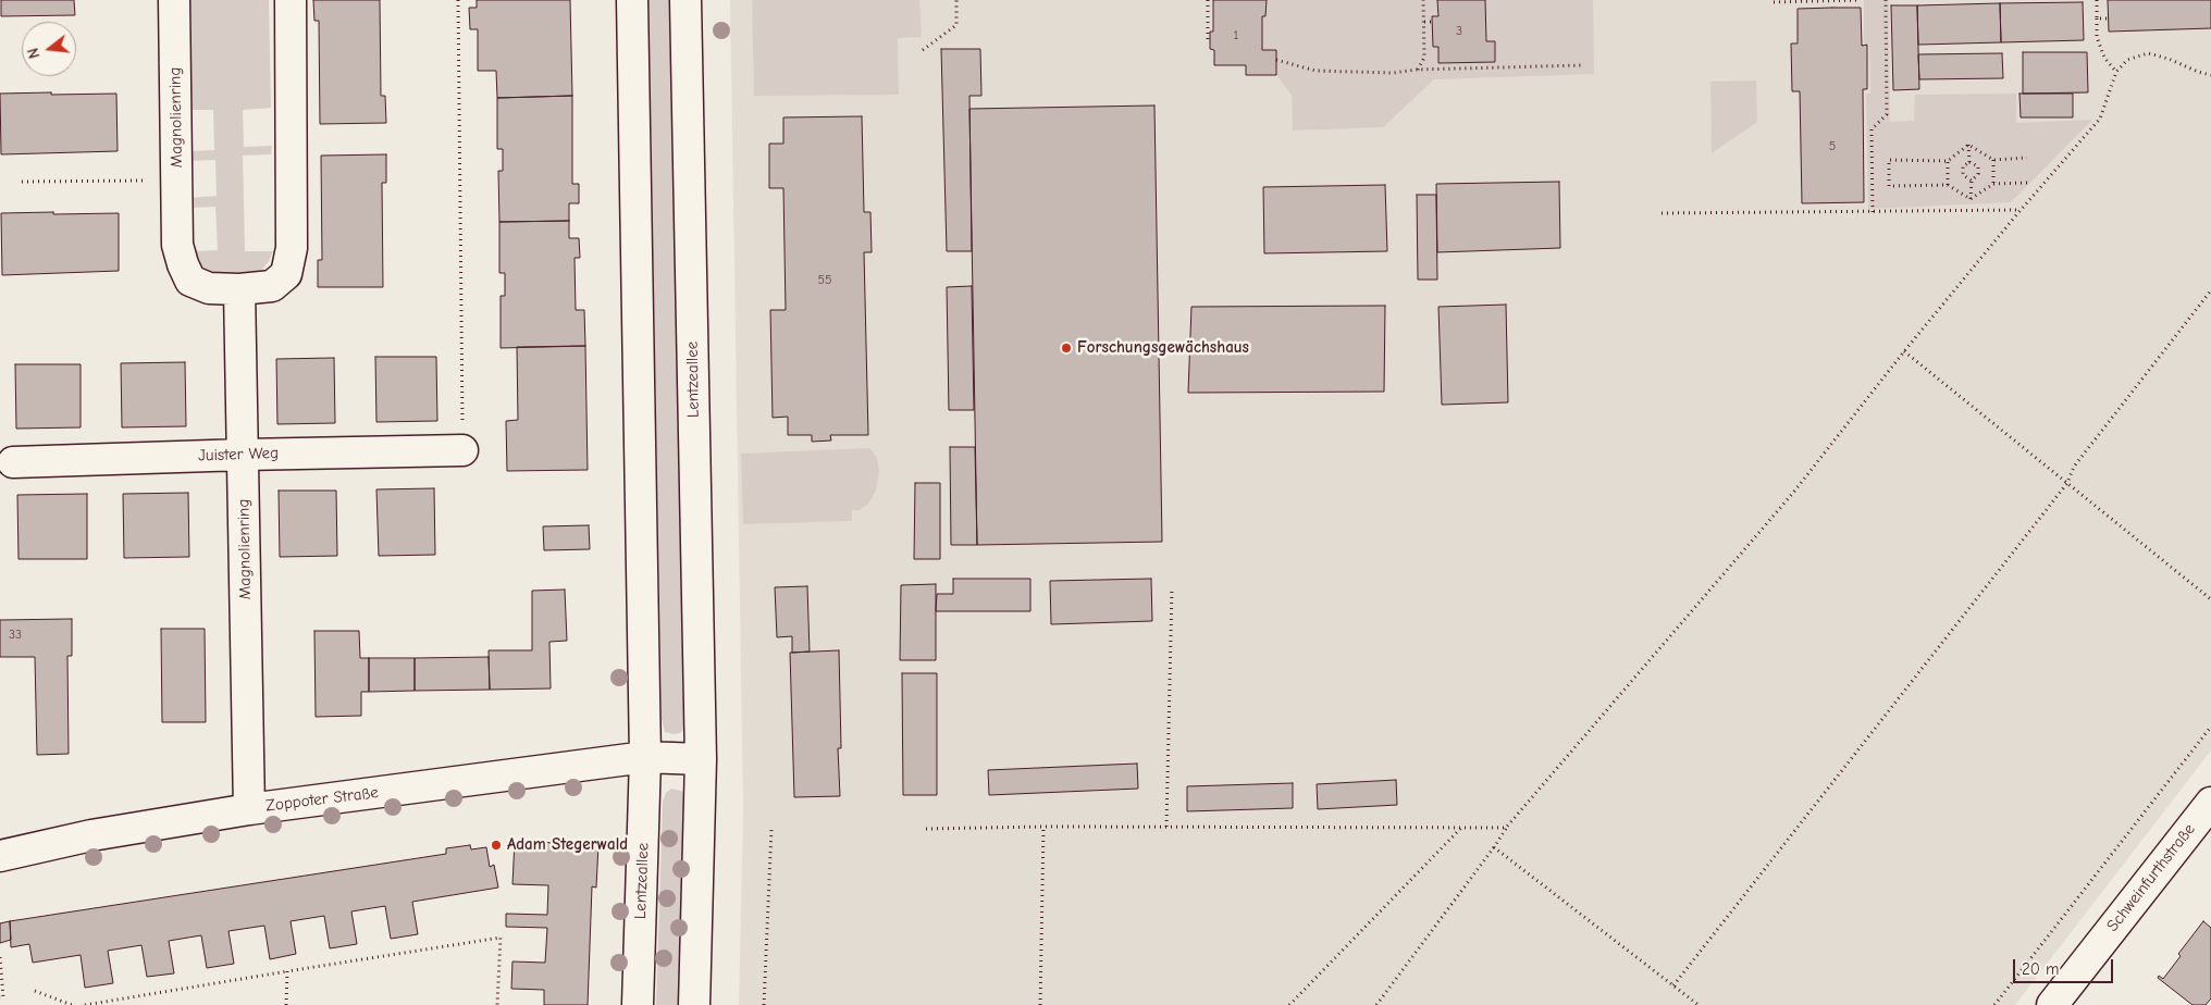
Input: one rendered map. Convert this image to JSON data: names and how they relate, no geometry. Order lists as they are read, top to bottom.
{
  "streets": {
    "street": [
      "Magnolienring",
      "Lentzeallee",
      "Juister Weg",
      "Zoppoter Straße",
      "Schweinfurthstraße"
    ]
  },
  "crossings": [
    ["Magnolienring", "Juister Weg"],
    ["Magnolienring", "Zoppoter Straße"],
    ["Lentzeallee", "Zoppoter Straße"]
  ],
  "places": ["Forschungsgewächshaus", "Adam Stegerwald"],
  "house_numbers": [
    "3",
    "1",
    "5",
    "55",
    "33"
  ],
  "scale_bar": "20 m",
  "north": "left"
}
